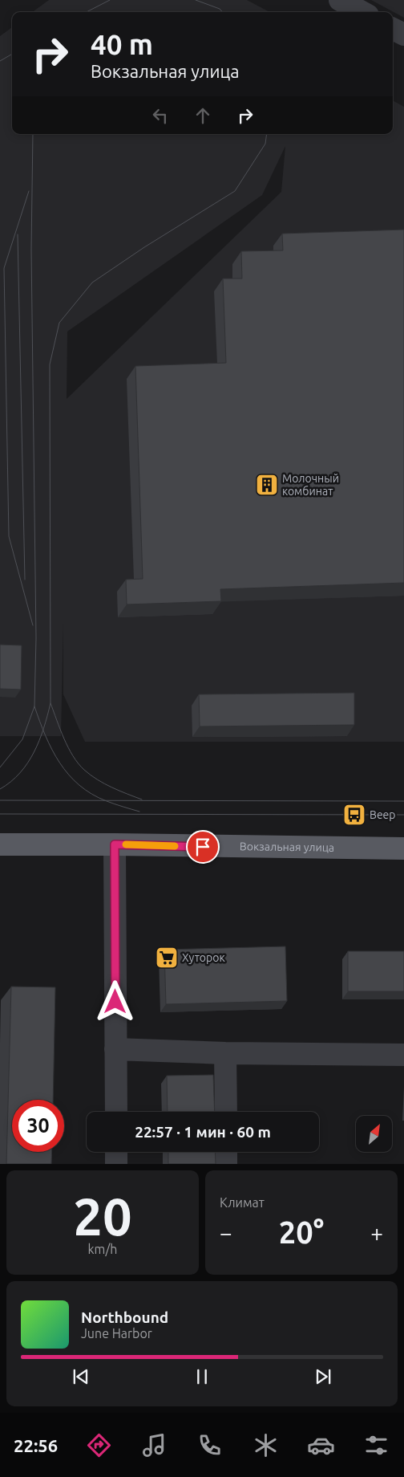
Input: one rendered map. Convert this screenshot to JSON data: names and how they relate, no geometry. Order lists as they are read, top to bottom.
{
  "streets": {
    "main road": ["Вокзальная улица"]
  },
  "places": {
    "building": ["Молочный комбинат"],
    "bus stop": ["Веер"],
    "supermarket": ["Хуторок"]
  },
  "north": "top right",
  "page": {
    "turn": ["40 m", "Вокзальная улица"],
    "limit": "30",
    "trip": "22:57 · 1 мин · 60 m",
    "tile": [
      ["20", "km/h"],
      "Климат"
    ],
    "heat": ["−", "20°", "+"],
    "song": ["Northbound", "June Harbor"],
    "tabs": "22:56"
  }
}
